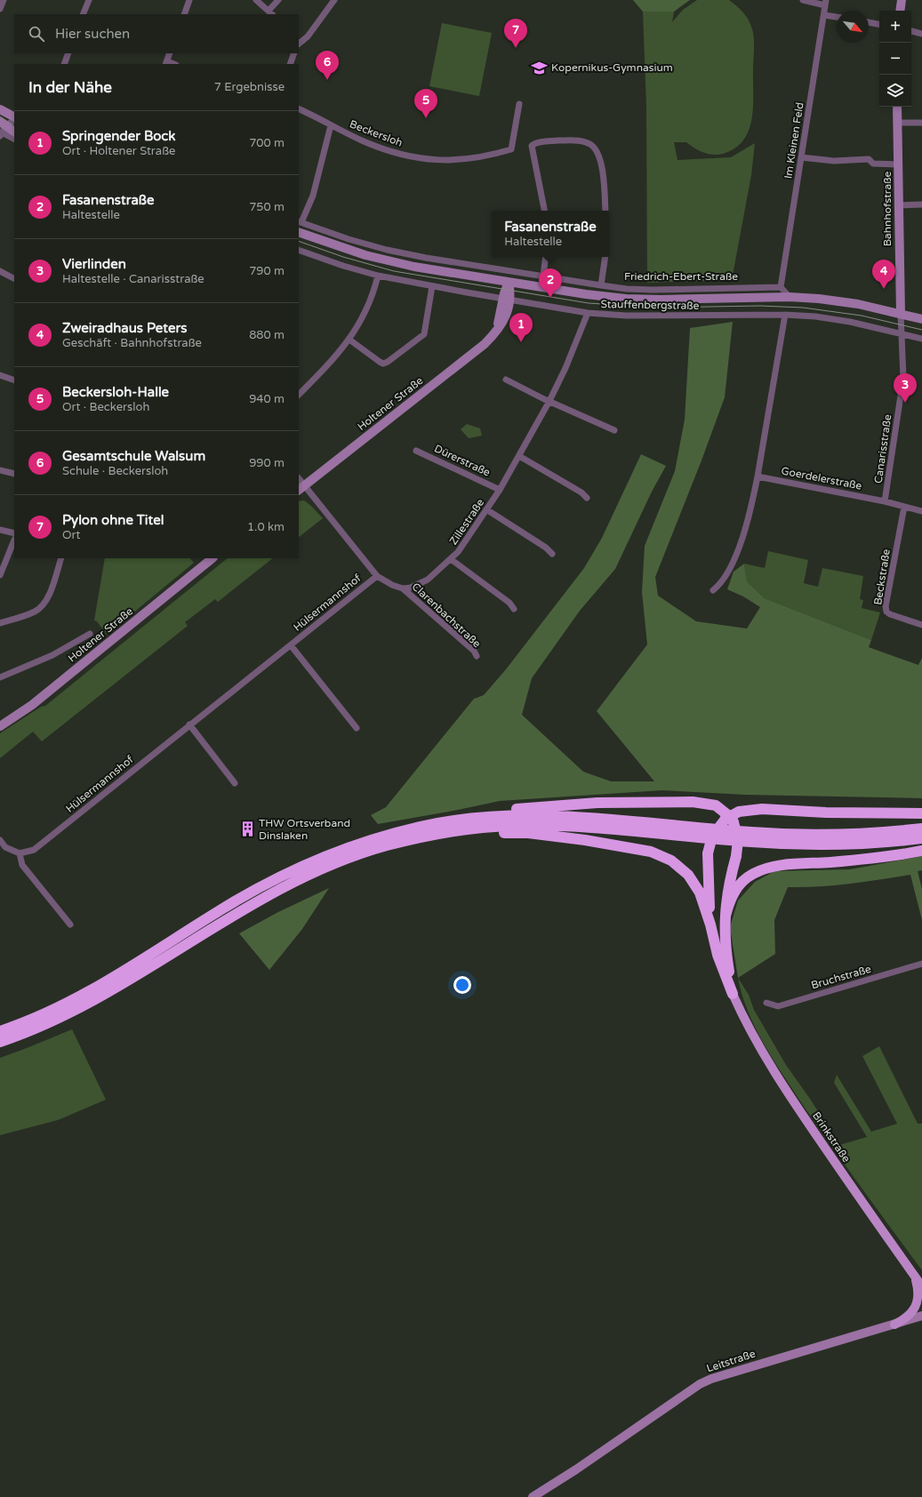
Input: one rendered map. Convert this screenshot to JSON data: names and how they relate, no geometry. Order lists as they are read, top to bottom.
{
  "streets": {
    "main road": ["Brinkstraße"],
    "street": [
      "Beckersloh",
      "Im Kleinen Feld",
      "Bahnhofstraße",
      "Friedrich-Ebert-Straße",
      "Stauffenbergstraße",
      "Holtener Straße",
      "Canarisstraße",
      "Dürerstraße",
      "Goerdelerstraße",
      "Zillestraße",
      "Beckstraße",
      "Hülsermannshof",
      "Clarenbachstraße",
      "Bruchstraße",
      "Leitstraße"
    ]
  },
  "crossings": [
    ["Im Kleinen Feld", "Friedrich-Ebert-Straße"],
    ["Bahnhofstraße", "Friedrich-Ebert-Straße"],
    ["Bahnhofstraße", "Canarisstraße"],
    ["Friedrich-Ebert-Straße", "Holtener Straße"],
    ["Friedrich-Ebert-Straße", "Canarisstraße"],
    ["Stauffenbergstraße", "Holtener Straße"],
    ["Stauffenbergstraße", "Canarisstraße"],
    ["Stauffenbergstraße", "Zillestraße"],
    ["Canarisstraße", "Goerdelerstraße"],
    ["Dürerstraße", "Zillestraße"],
    ["Goerdelerstraße", "Beckstraße"],
    ["Zillestraße", "Clarenbachstraße"]
  ],
  "places": {
    "school or university": ["Kopernikus-Gymnasium"],
    "building": ["THW Ortsverband Dinslaken"]
  },
  "north": "bottom right",
  "page": {
    "map_buttons": ["+", "−"],
    "search": "Hier suchen",
    "pins": [
      "7",
      "6",
      "5",
      "4",
      "2",
      "1",
      "3"
    ],
    "heading": ["In der Nähe", "7 Ergebnisse"],
    "list": [
      {
        "mark": "1",
        "name": "Springender Bock",
        "note": "Ort · Holtener Straße",
        "value": "700 m"
      },
      {
        "mark": "2",
        "name": "Fasanenstraße",
        "note": "Haltestelle",
        "value": "750 m"
      },
      {
        "mark": "3",
        "name": "Vierlinden",
        "note": "Haltestelle · Canarisstraße",
        "value": "790 m"
      },
      {
        "mark": "4",
        "name": "Zweiradhaus Peters",
        "note": "Geschäft · Bahnhofstraße",
        "value": "880 m"
      },
      {
        "mark": "5",
        "name": "Beckersloh-Halle",
        "note": "Ort · Beckersloh",
        "value": "940 m"
      },
      {
        "mark": "6",
        "name": "Gesamtschule Walsum",
        "note": "Schule · Beckersloh",
        "value": "990 m"
      },
      {
        "mark": "7",
        "name": "Pylon ohne Titel",
        "note": "Ort",
        "value": "1.0 km"
      }
    ],
    "popup": ["Fasanenstraße", "Haltestelle"]
  }
}
